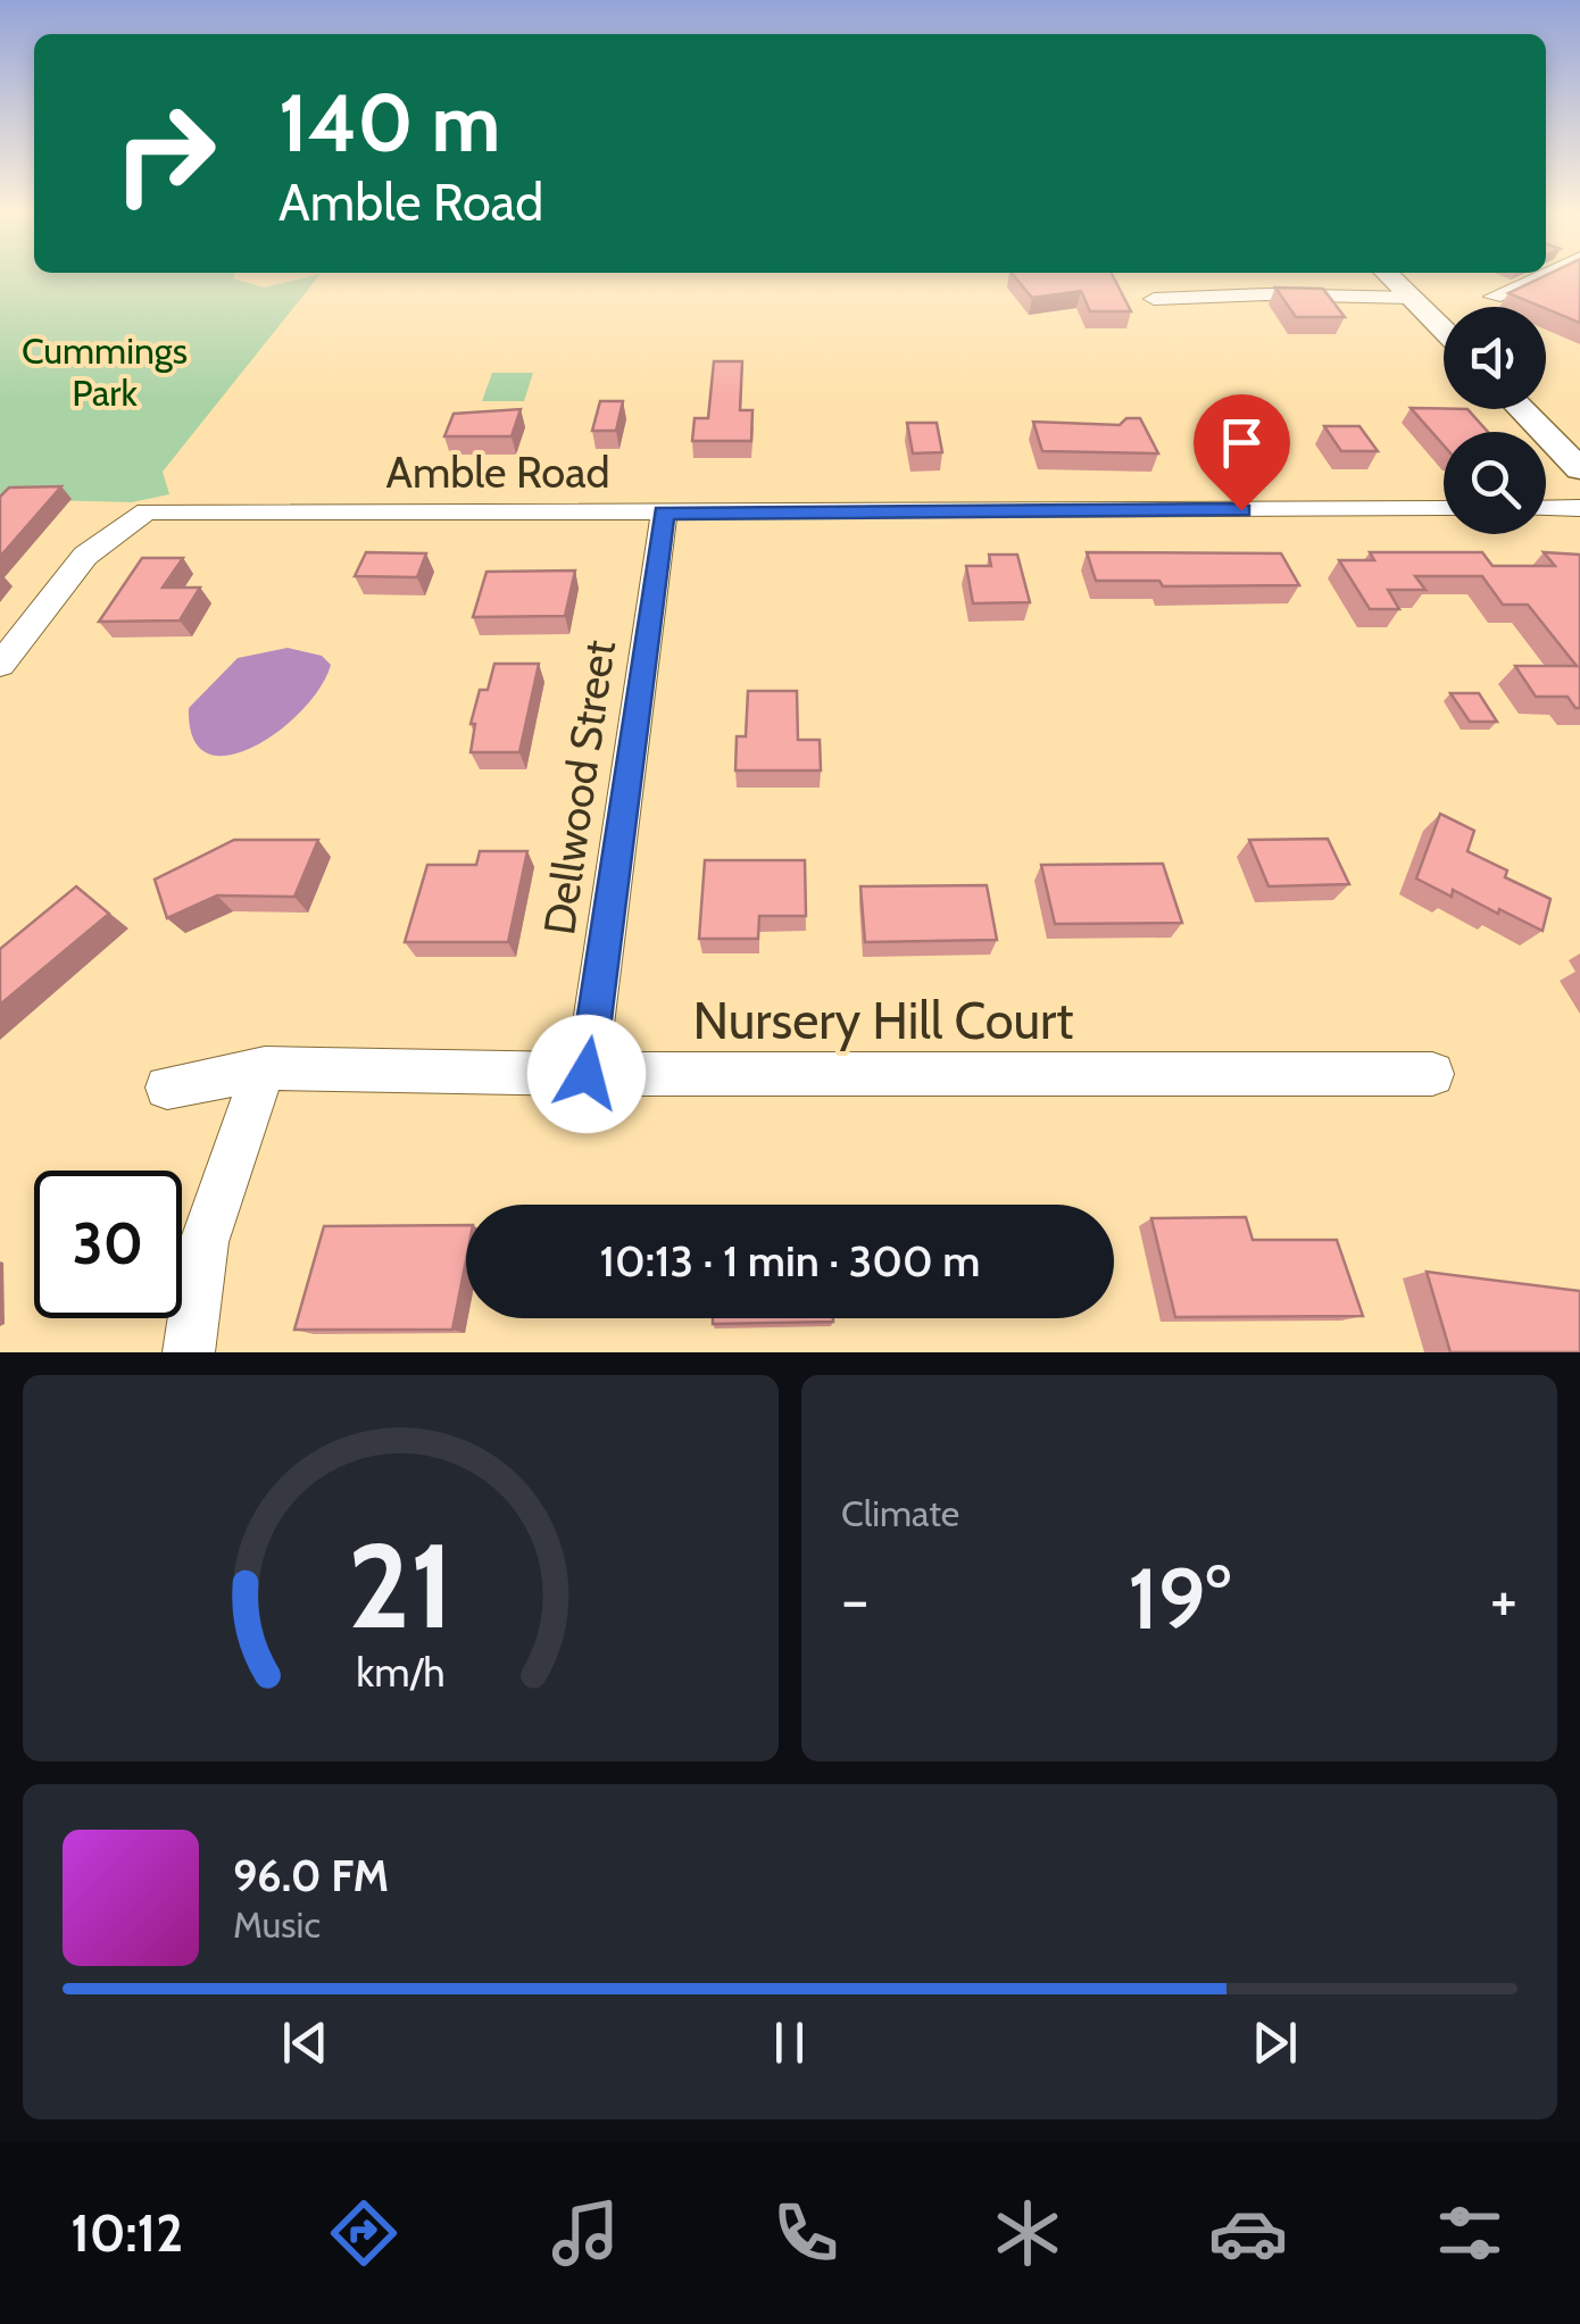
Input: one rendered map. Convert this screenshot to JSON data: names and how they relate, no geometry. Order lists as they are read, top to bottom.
{
  "streets": {
    "street": ["Amble Road", "Dellwood Street", "Nursery Hill Court"]
  },
  "crossings": [
    ["Amble Road", "Dellwood Street"],
    ["Dellwood Street", "Nursery Hill Court"]
  ],
  "parks": ["Cummings Park"],
  "page": {
    "turn": ["140 m", "Amble Road"],
    "limit": "30",
    "trip": "10:13 · 1 min · 300 m",
    "tile": "Climate",
    "heat": ["−", "19°", "+"],
    "song": ["96.0 FM", "Music"],
    "tabs": "10:12",
    "gauge": ["21", "km/h"]
  }
}
